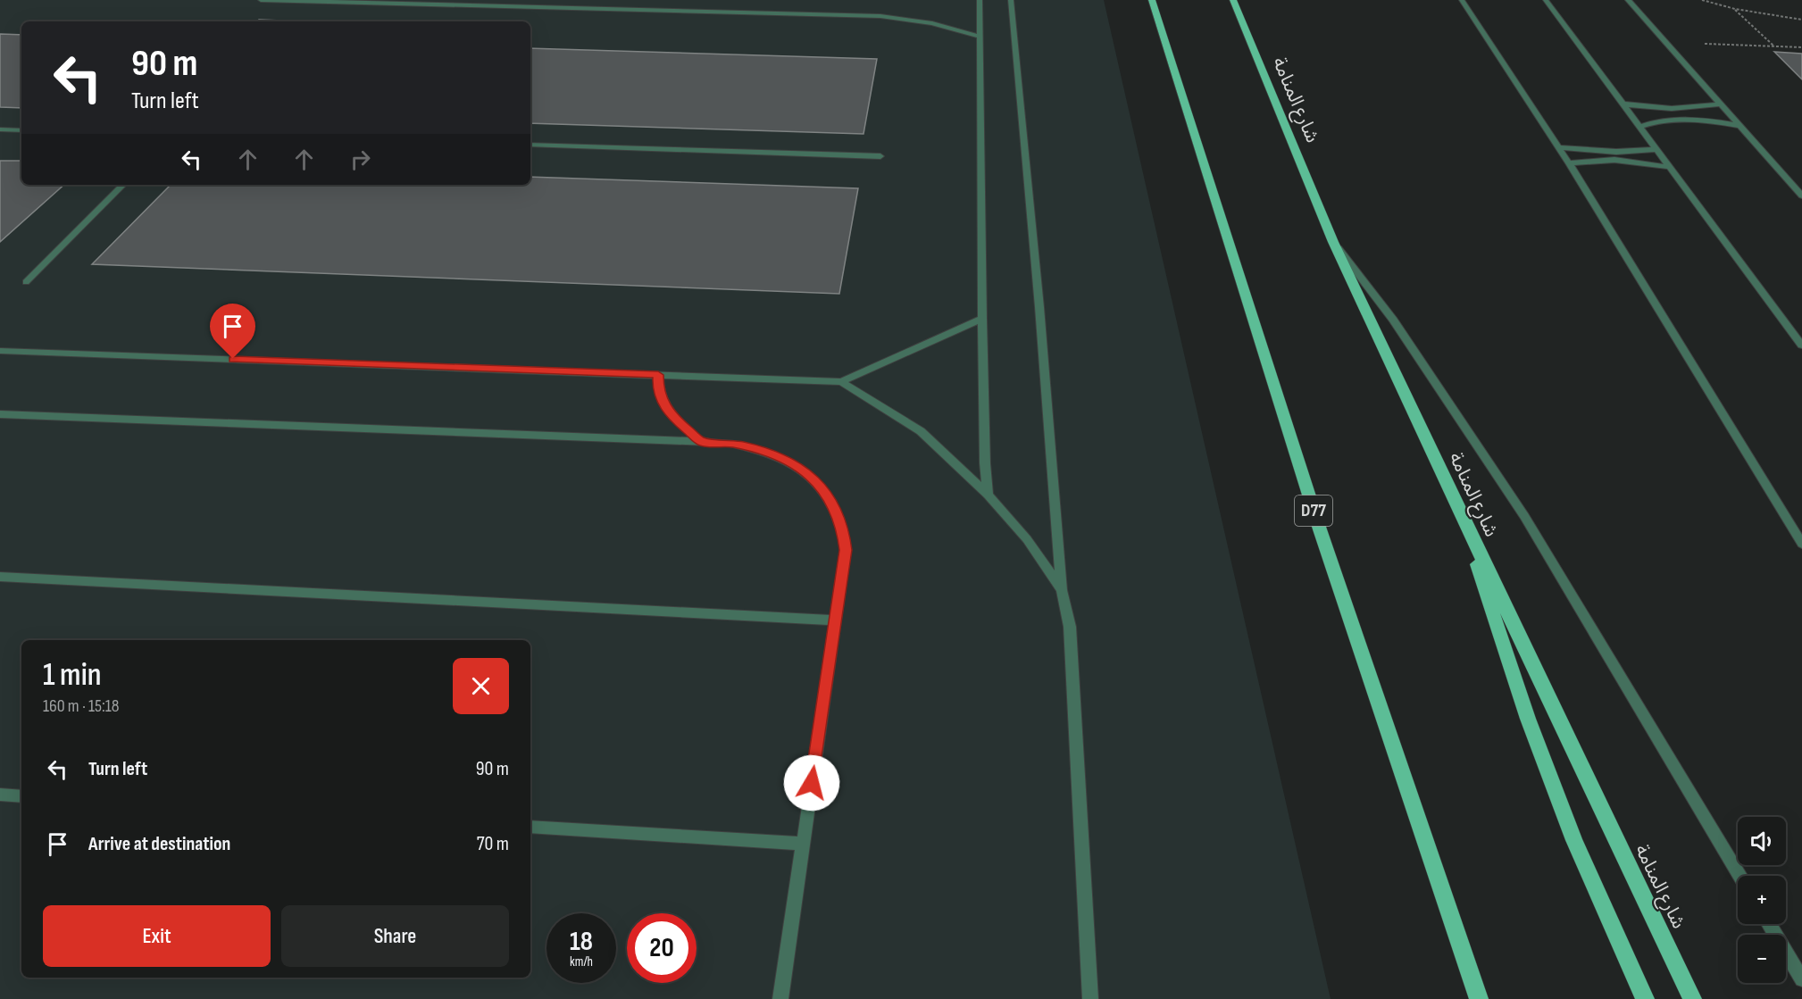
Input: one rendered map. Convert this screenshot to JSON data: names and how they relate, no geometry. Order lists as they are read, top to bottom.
{
  "streets": {
    "main road": ["شارع المنامة", "D77"]
  },
  "page": {
    "turn": ["90 m", "Turn left"],
    "heading": ["1 min", "160 m · 15:18"],
    "list": [
      {
        "name": "Turn left",
        "value": "90 m"
      },
      {
        "name": "Arrive at destination",
        "value": "70 m"
      }
    ],
    "map_buttons": ["+", "−"],
    "buttons": ["Exit", "Share"],
    "speed": "18 km/h",
    "limit": "20"
  }
}
